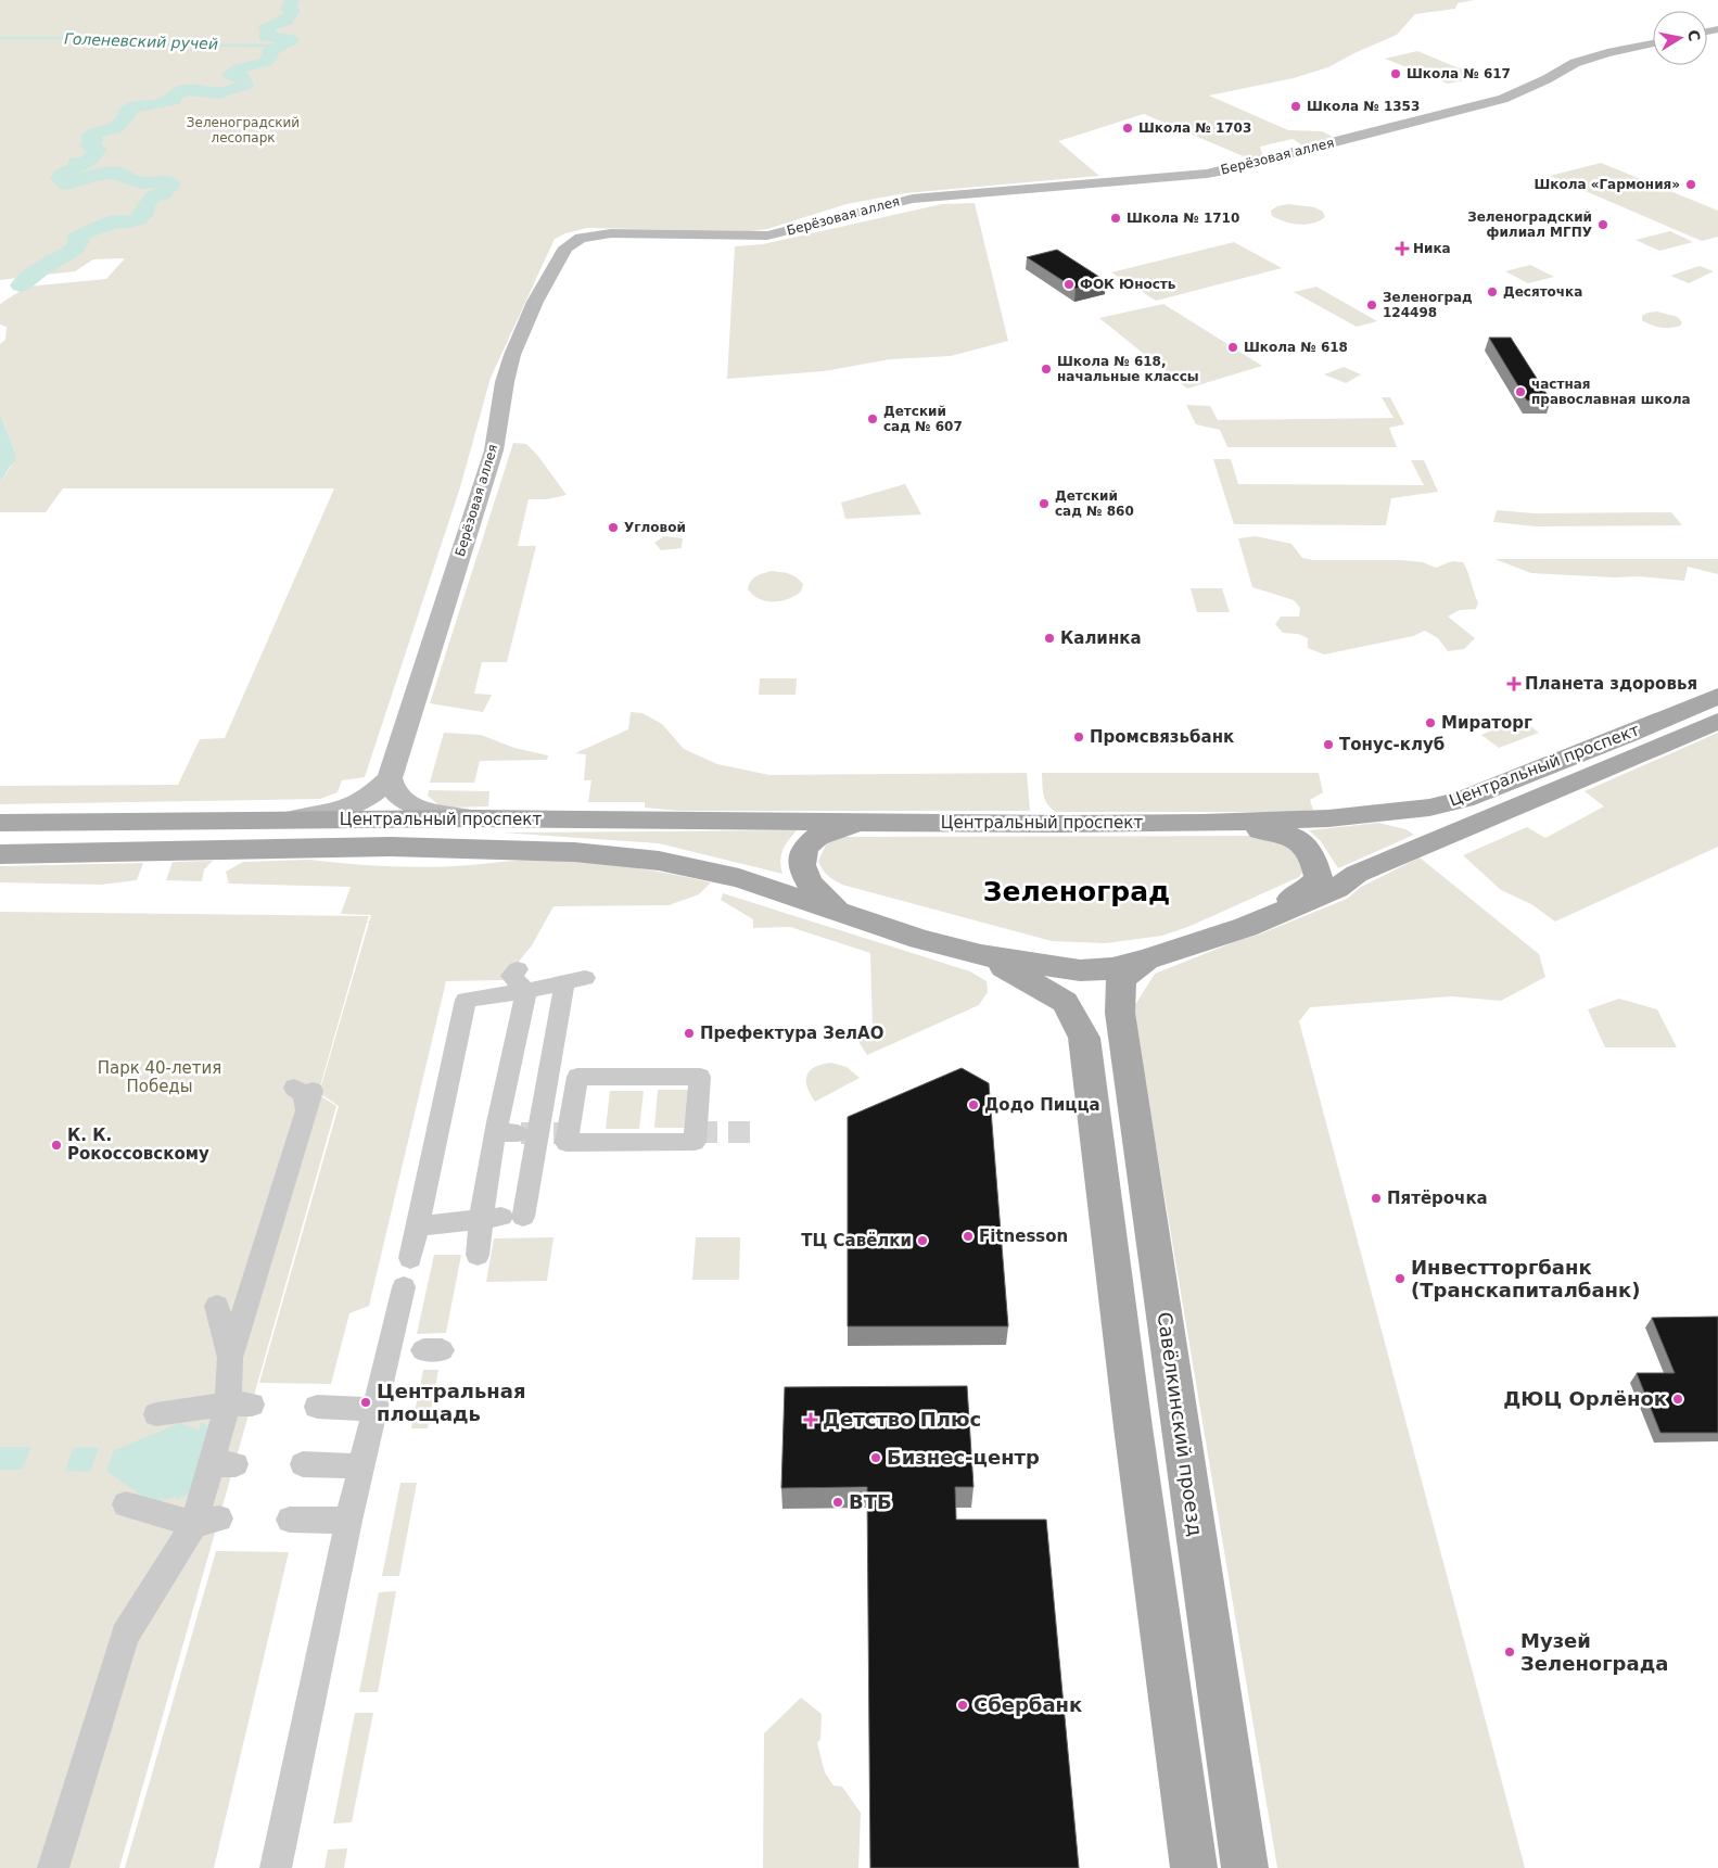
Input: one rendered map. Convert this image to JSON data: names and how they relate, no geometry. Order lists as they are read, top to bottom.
{
  "streets": {
    "main road": ["Центральный проспект", "Савёлкинский проезд"],
    "street": ["Берёзовая аллея"]
  },
  "crossings": [
    ["Центральный проспект", "Савёлкинский проезд"]
  ],
  "districts": ["Зеленоград"],
  "water": ["Голеневский ручей"],
  "parks": ["Зеленоградский лесопарк", "Парк 40-летия Победы"],
  "places": {
    "other": [
      "Школа № 617",
      "Школа № 1353",
      "Школа № 1703",
      "Школа «Гармония»",
      "Школа № 1710",
      "Зеленоградский филиал МГПУ",
      "ФОК Юность",
      "Десяточка",
      "Зеленоград 124498",
      "Школа № 618",
      "Школа № 618, начальные классы",
      "частная православная школа",
      "Детский сад № 607",
      "Детский сад № 860",
      "Угловой",
      "Калинка",
      "Мираторг",
      "Промсвязьбанк",
      "Тонус-клуб",
      "Префектура ЗелАО",
      "Додо Пицца",
      "К. К. Рокоссовскому",
      "Пятёрочка",
      "Fitnesson",
      "ТЦ Савёлки",
      "Инвестторгбанк (Транскапиталбанк)",
      "ДЮЦ Орлёнок",
      "Центральная площадь",
      "Бизнес-центр",
      "ВТБ",
      "Музей Зеленограда",
      "Сбербанк"
    ],
    "health": ["Ника", "Планета здоровья", "Детство Плюс"]
  },
  "north": "right"
}
